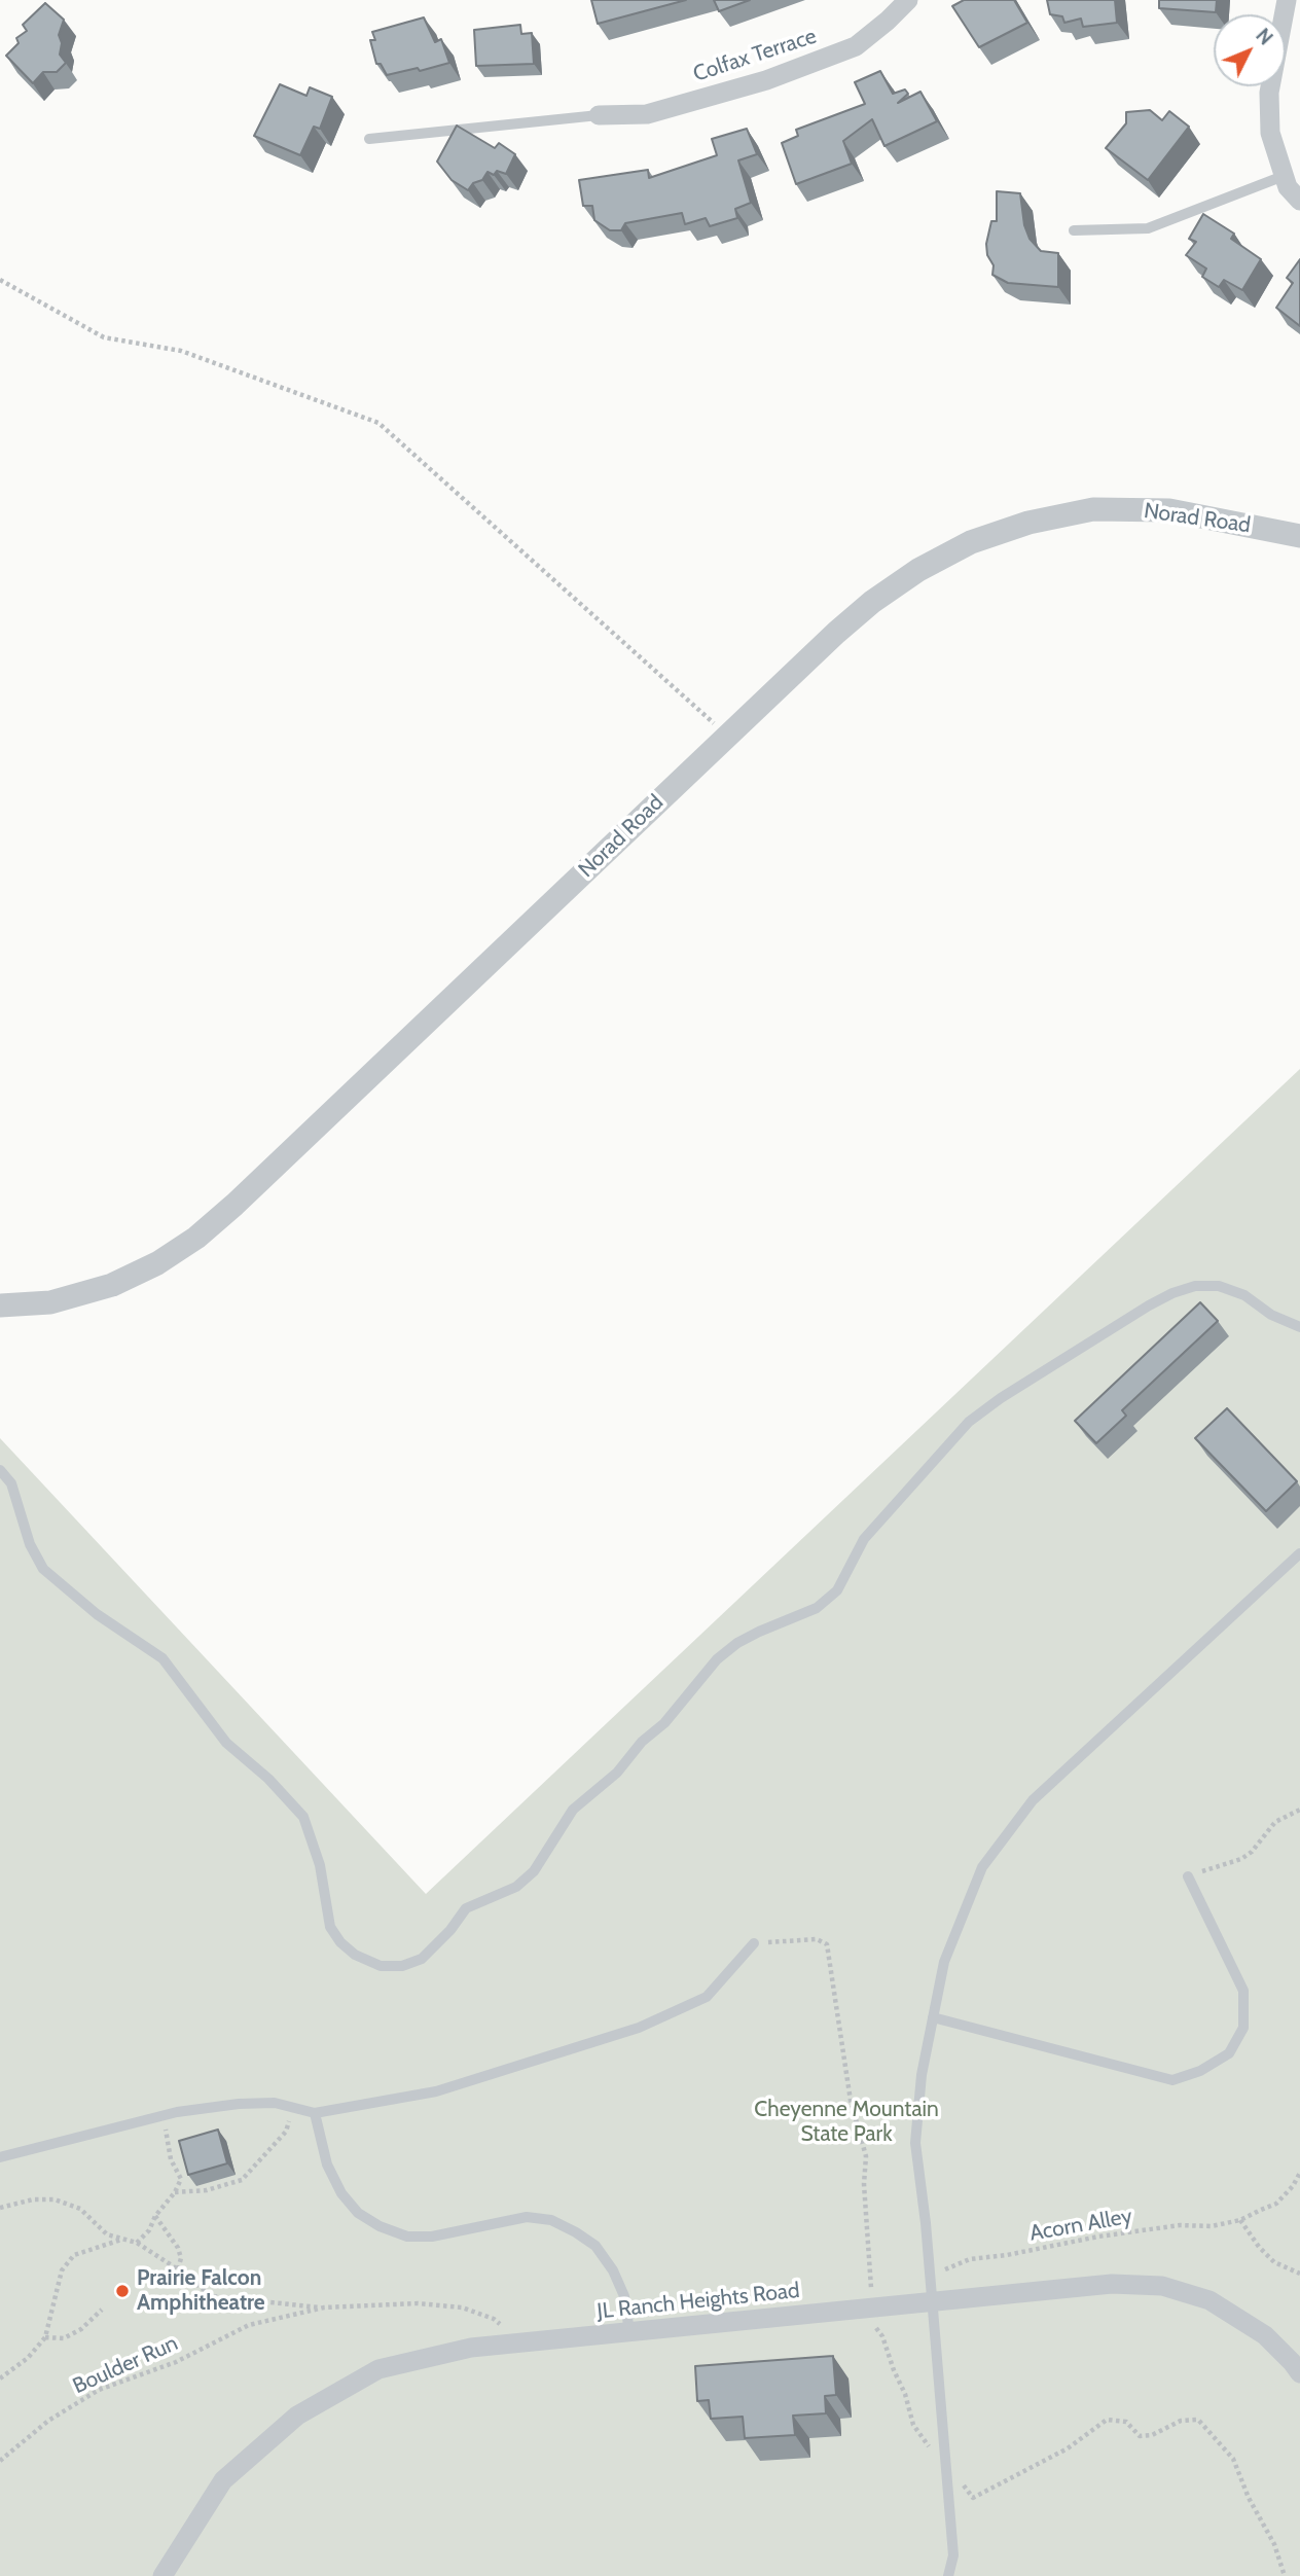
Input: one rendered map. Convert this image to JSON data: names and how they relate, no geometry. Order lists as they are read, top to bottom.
{
  "streets": {
    "street": ["Colfax Terrace", "Norad Road", "JL Ranch Heights Road"],
    "path": ["Acorn Alley", "Boulder Run"]
  },
  "crossings": [
    ["JL Ranch Heights Road", "Boulder Run"]
  ],
  "parks": ["Cheyenne Mountain State Park"],
  "places": ["Prairie Falcon Amphitheatre"],
  "north": "top right"
}
